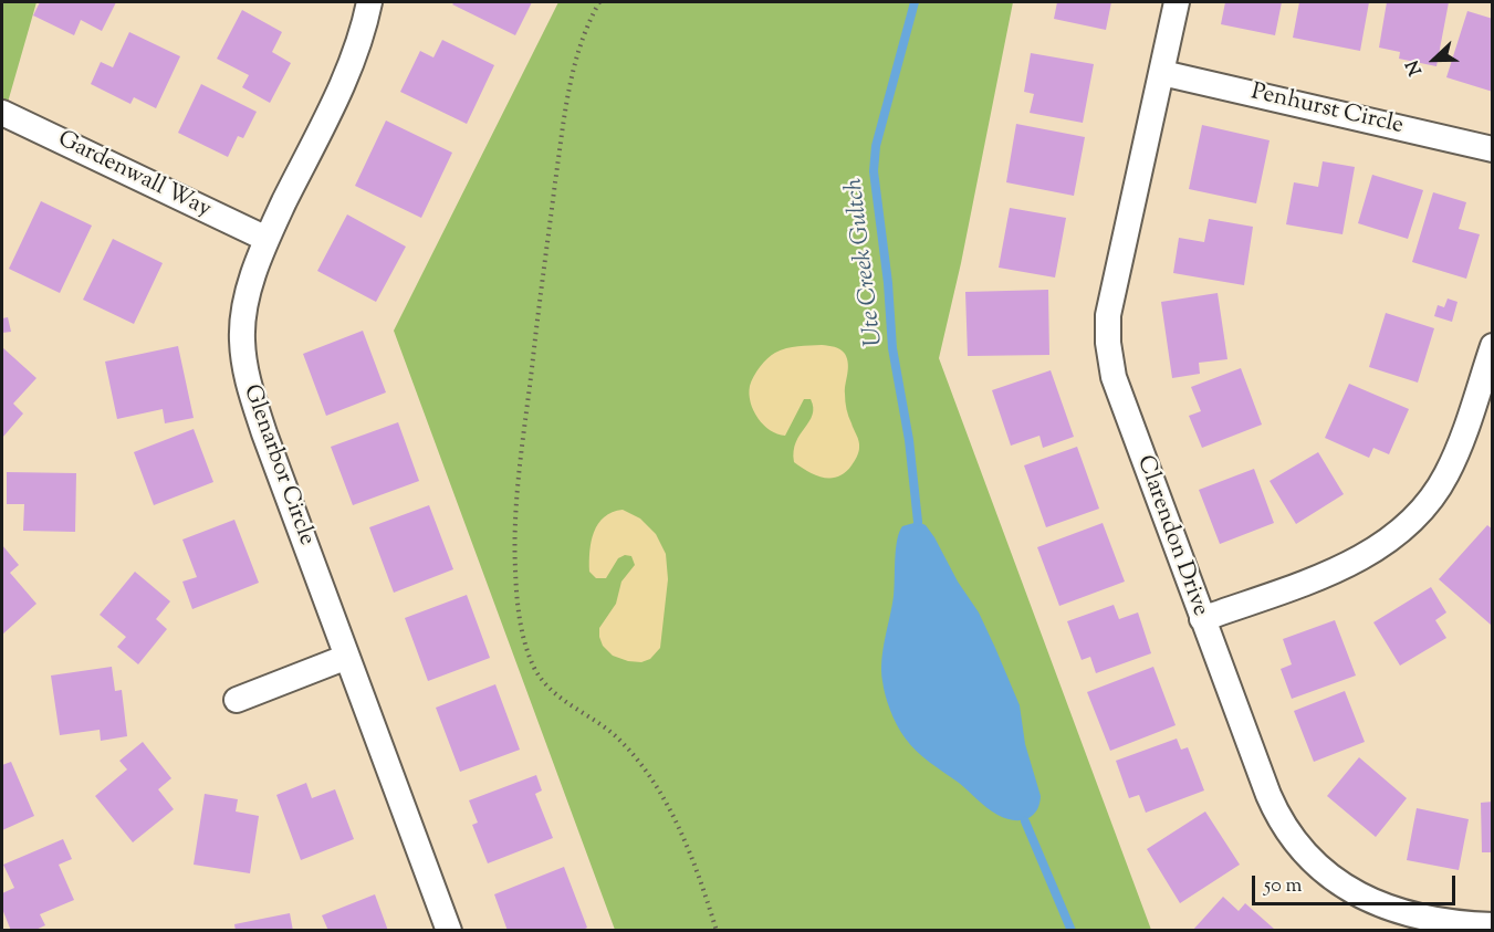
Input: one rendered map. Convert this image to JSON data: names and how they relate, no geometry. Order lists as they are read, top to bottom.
{
  "streets": {
    "street": [
      "Penhurst Circle",
      "Gardenwall Way",
      "Glenarbor Circle",
      "Clarendon Drive"
    ]
  },
  "crossings": [
    ["Penhurst Circle", "Clarendon Drive"],
    ["Gardenwall Way", "Glenarbor Circle"]
  ],
  "water": ["Ute Creek Gultch"],
  "scale_bar": "50 m",
  "north": "left"
}
